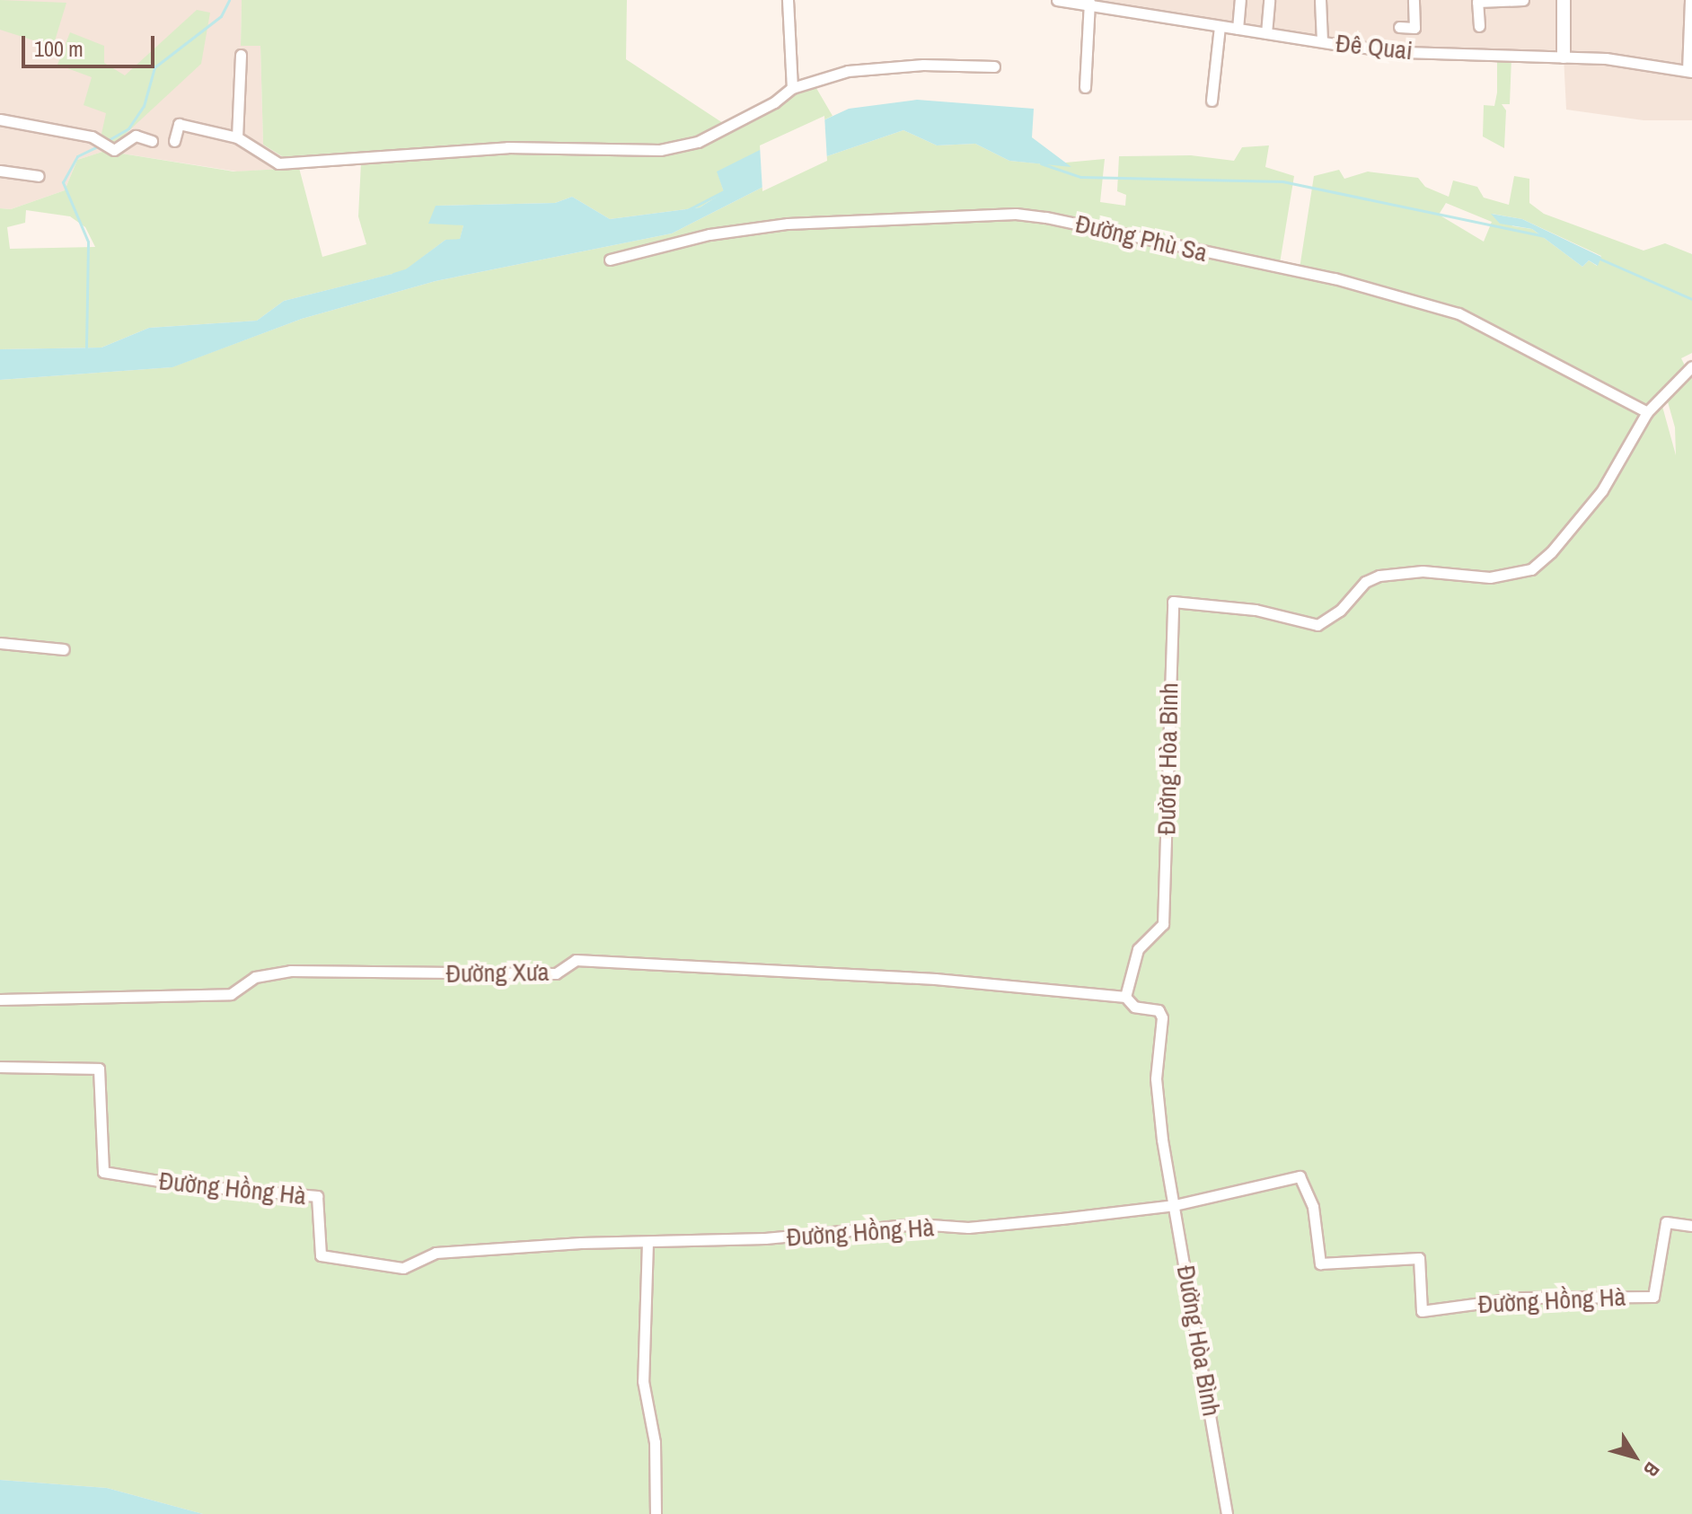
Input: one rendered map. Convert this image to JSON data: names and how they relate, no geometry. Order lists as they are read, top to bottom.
{
  "streets": {
    "street": [
      "Đê Quai",
      "Đường Phù Sa",
      "Đường Hòa Bình",
      "Đường Xưa",
      "Đường Hồng Hà"
    ]
  },
  "crossings": [
    ["Đường Phù Sa", "Đường Hòa Bình"],
    ["Đường Hòa Bình", "Đường Xưa"],
    ["Đường Hòa Bình", "Đường Hồng Hà"]
  ],
  "scale_bar": "100 m",
  "north": "bottom right"
}
